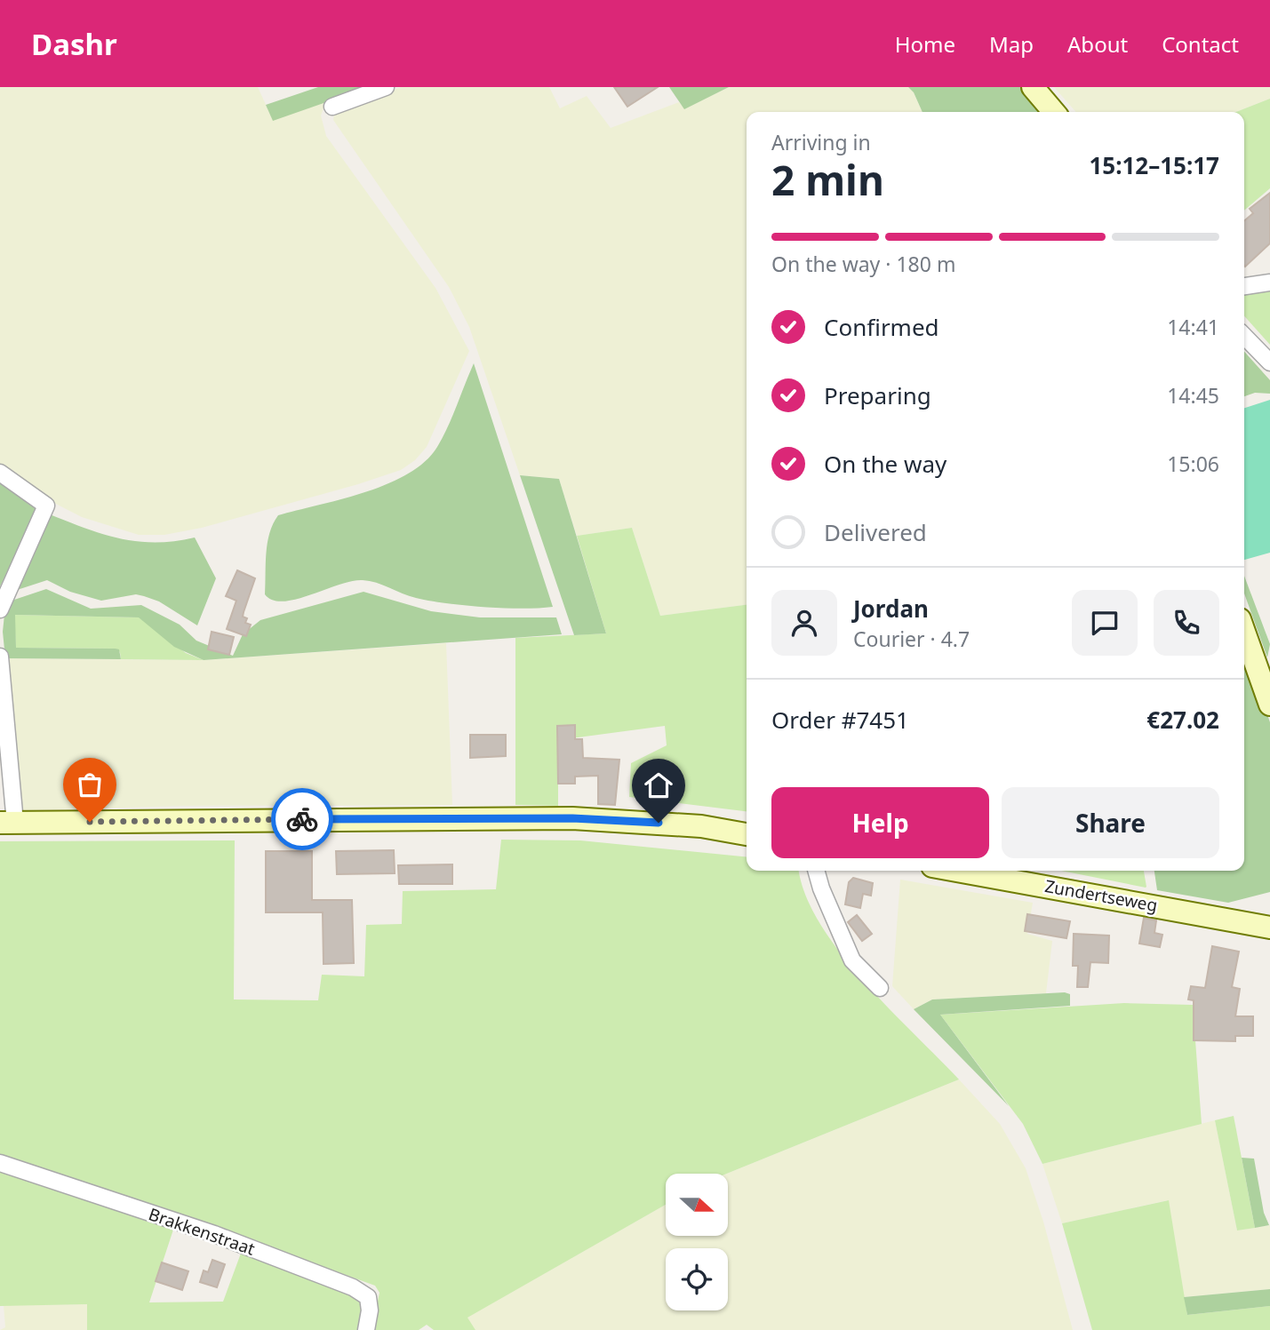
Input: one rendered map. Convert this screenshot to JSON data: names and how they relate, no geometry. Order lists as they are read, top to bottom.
{
  "streets": {
    "street": ["Zundertseweg", "Brakkenstraat"]
  },
  "north": "right",
  "page": {
    "header": "Dashr",
    "nav": [
      "Home",
      "Map",
      "About",
      "Contact"
    ],
    "heading": ["2 min", "Arriving in", "15:12–15:17"],
    "panel": [
      "Jordan",
      "Courier · 4.7",
      "Order #7451",
      "€27.02"
    ],
    "bar": "On the way · 180 m",
    "list": [
      ["Confirmed", "14:41"],
      ["Preparing", "14:45"],
      ["On the way", "15:06"],
      "Delivered"
    ],
    "buttons": ["Help", "Share"]
  }
}
